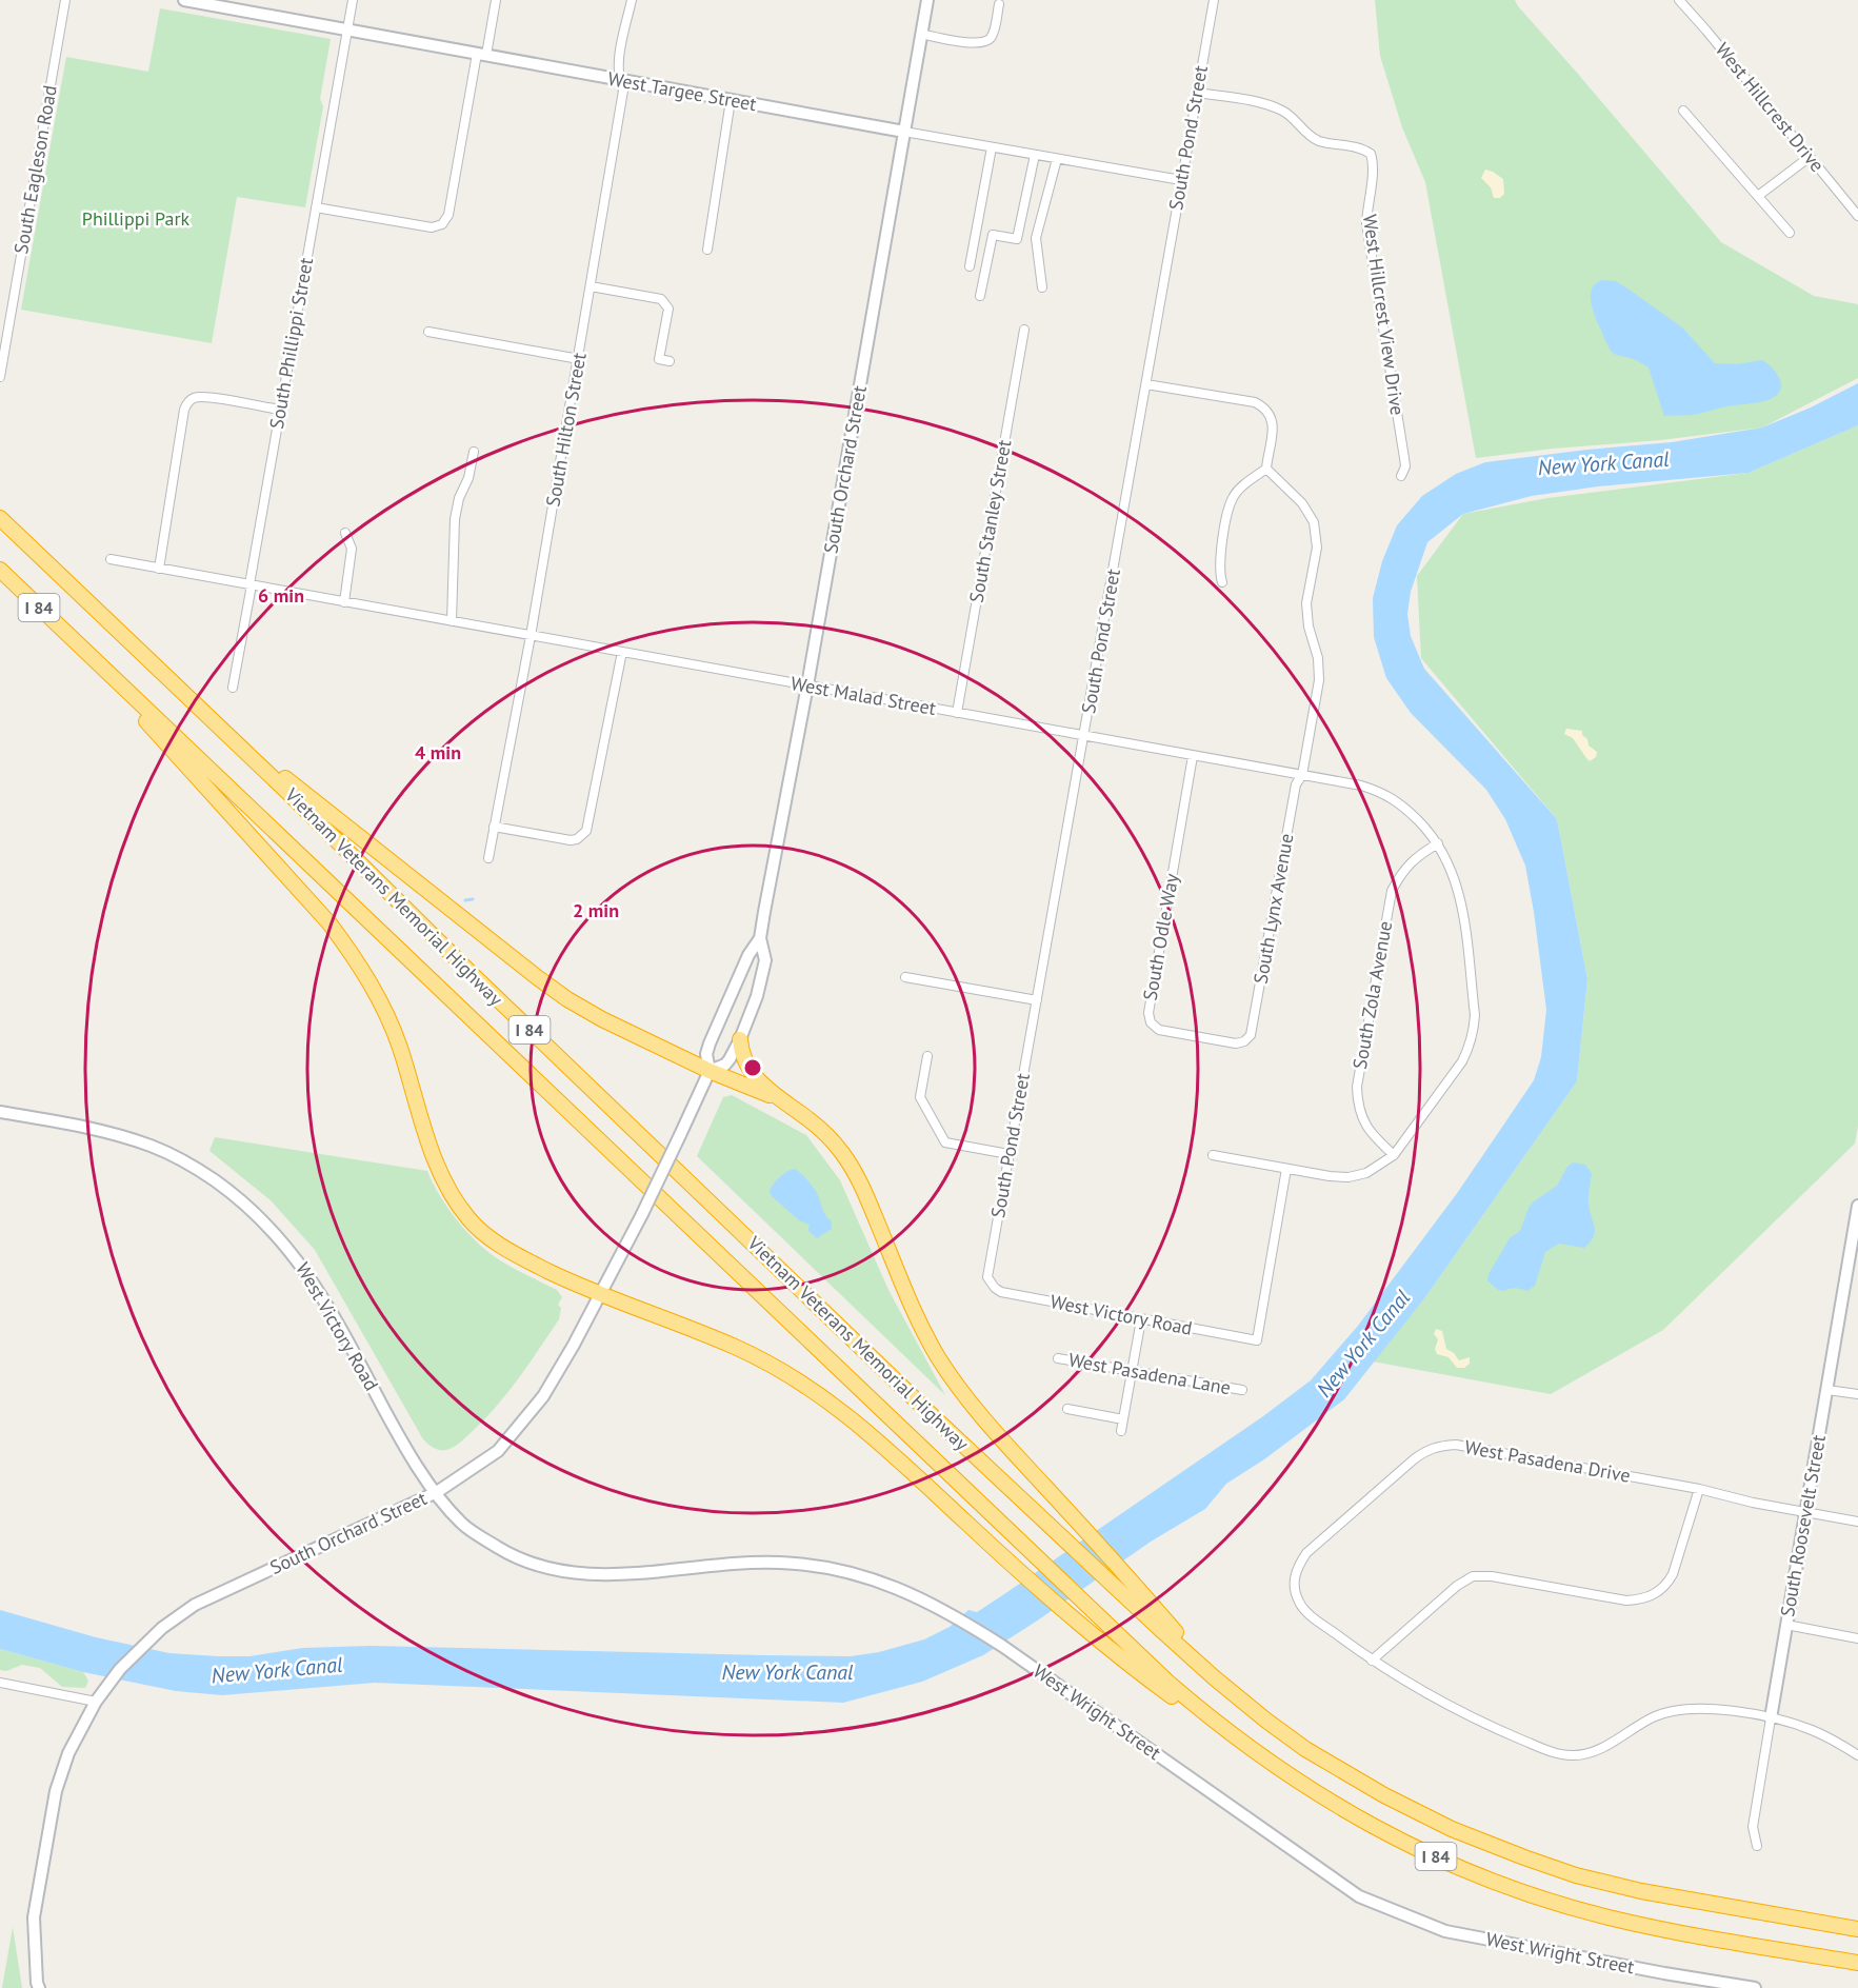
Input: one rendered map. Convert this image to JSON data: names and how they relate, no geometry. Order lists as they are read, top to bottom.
{
  "streets": {
    "highway": ["I 84", "Vietnam Veterans Memorial Highway"],
    "main road": [
      "West Targee Street",
      "South Orchard Street",
      "West Victory Road",
      "South Roosevelt Street",
      "West Wright Street"
    ],
    "street": [
      "West Hillcrest Drive",
      "South Pond Street",
      "South Eagleson Road",
      "West Hillcrest View Drive",
      "South Phillippi Street",
      "South Hilton Street",
      "South Stanley Street",
      "West Malad Street",
      "South Lynx Avenue",
      "South Odle Way",
      "South Zola Avenue",
      "West Pasadena Lane",
      "West Pasadena Drive"
    ]
  },
  "crossings": [
    ["West Targee Street", "South Pond Street"],
    ["West Targee Street", "South Phillippi Street"],
    ["West Targee Street", "South Hilton Street"],
    ["West Targee Street", "South Orchard Street"],
    ["South Pond Street", "West Hillcrest View Drive"],
    ["South Pond Street", "West Malad Street"],
    ["South Pond Street", "West Victory Road"],
    ["South Phillippi Street", "West Malad Street"],
    ["South Hilton Street", "West Malad Street"],
    ["South Orchard Street", "West Malad Street"],
    ["South Orchard Street", "West Victory Road"],
    ["South Orchard Street", "West Wright Street"],
    ["South Stanley Street", "West Malad Street"],
    ["West Malad Street", "South Lynx Avenue"],
    ["West Malad Street", "South Odle Way"],
    ["West Malad Street", "South Zola Avenue"],
    ["South Lynx Avenue", "South Odle Way"],
    ["West Victory Road", "West Wright Street"],
    ["West Pasadena Drive", "South Roosevelt Street"]
  ],
  "water": ["New York Canal"],
  "parks": ["Phillippi Park"],
  "rings": ["6 min", "4 min", "2 min"]
}
